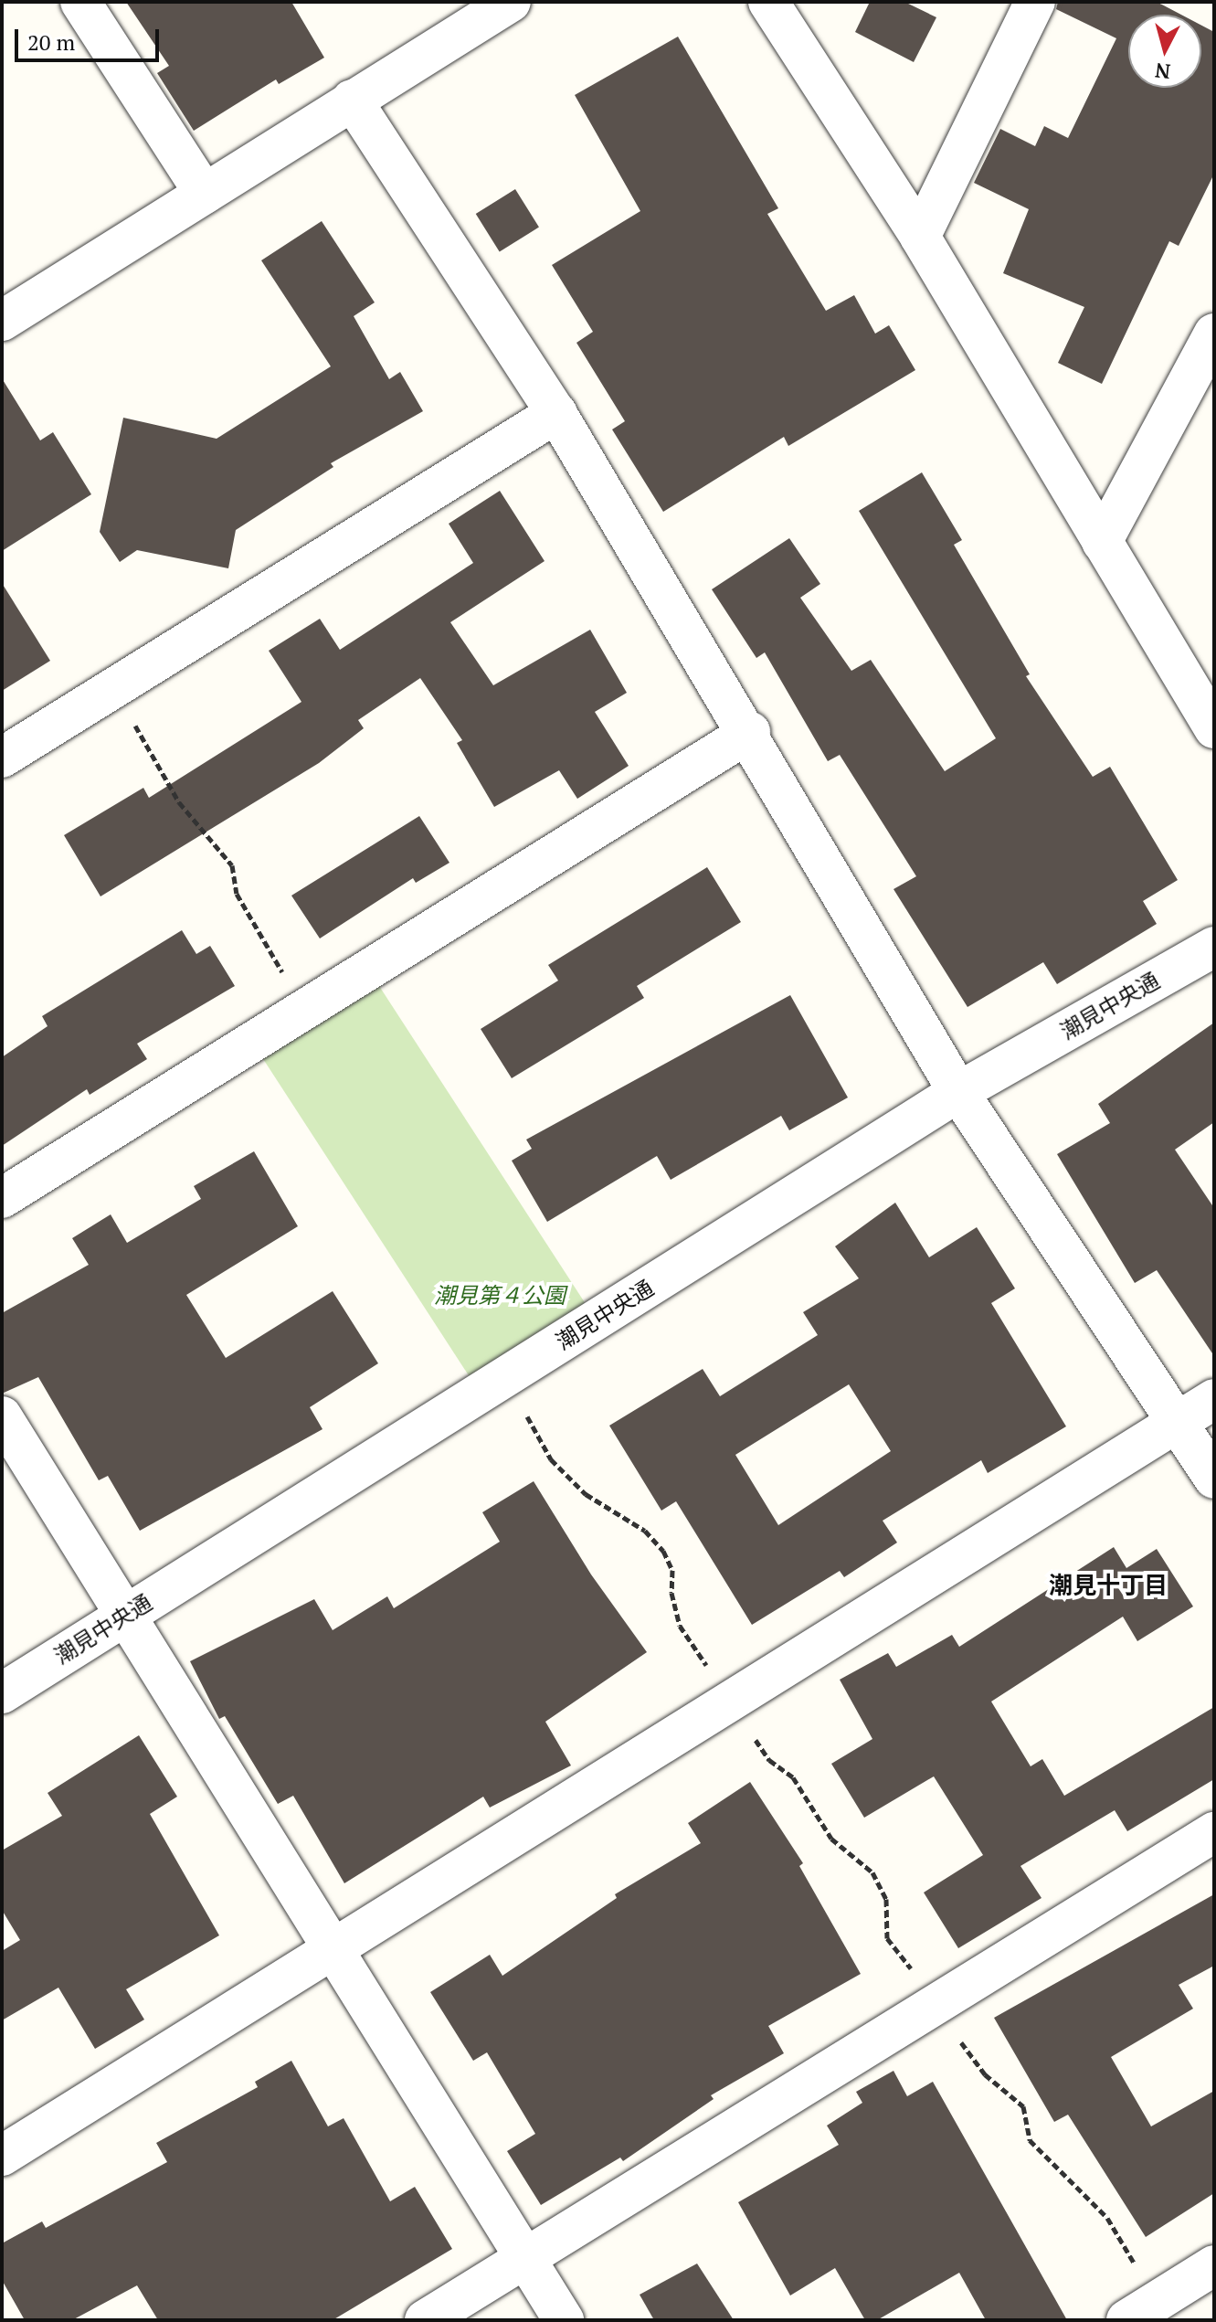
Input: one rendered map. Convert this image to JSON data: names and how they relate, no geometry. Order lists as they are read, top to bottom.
{
  "streets": {
    "street": ["潮見中央通"]
  },
  "districts": ["潮見十丁目"],
  "parks": ["潮見第４公園"],
  "scale_bar": "20 m",
  "north": "bottom"
}
